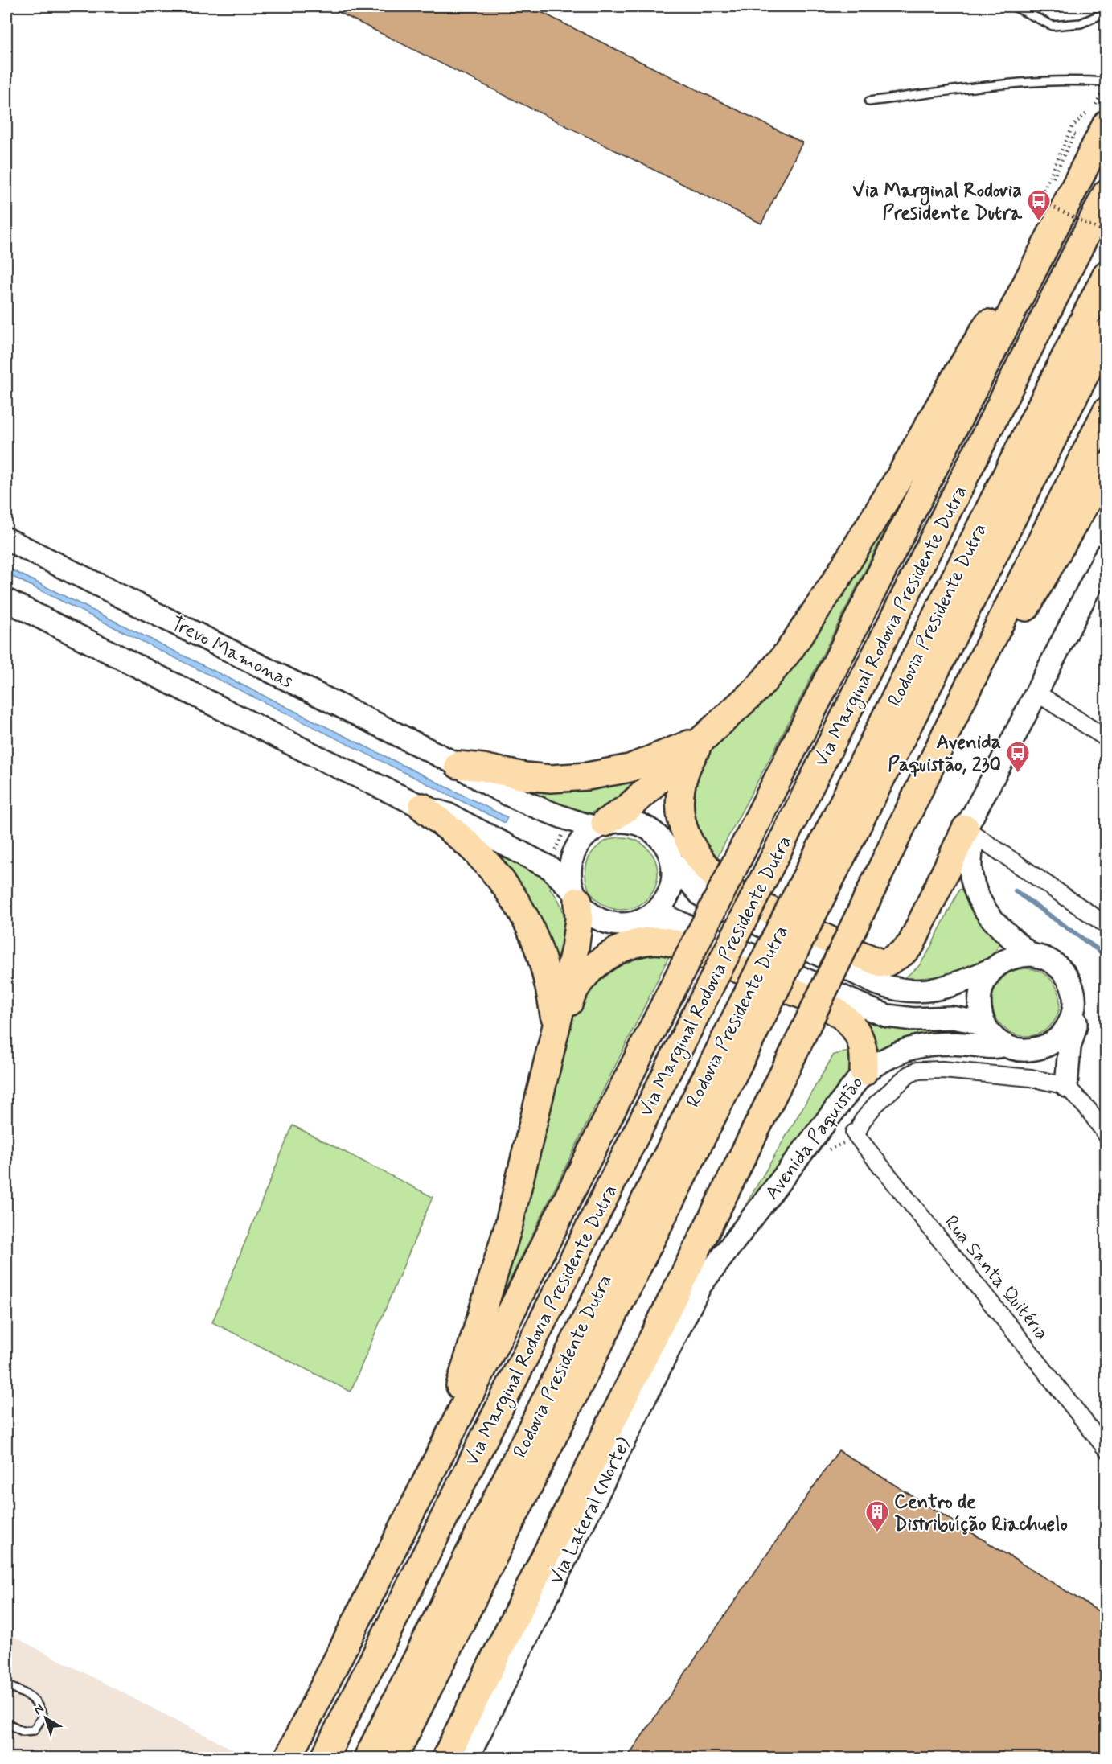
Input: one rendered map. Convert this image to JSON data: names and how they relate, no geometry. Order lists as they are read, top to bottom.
{
  "streets": {
    "highway": ["Rodovia Presidente Dutra", "Via Marginal Rodovia Presidente Dutra"],
    "main road": ["Trevo Mamonas", "Avenida Paquistão", "Via Lateral (Norte)"],
    "street": ["Rua Santa Quitéria"]
  },
  "crossings": [
    ["Avenida Paquistão", "Via Lateral (Norte)"]
  ],
  "places": {
    "bus stop": ["Via Marginal Rodovia Presidente Dutra", "Avenida Paquistão, 230"],
    "building": ["Centro de Distribuíção Riachuelo"]
  },
  "north": "top left"
}
